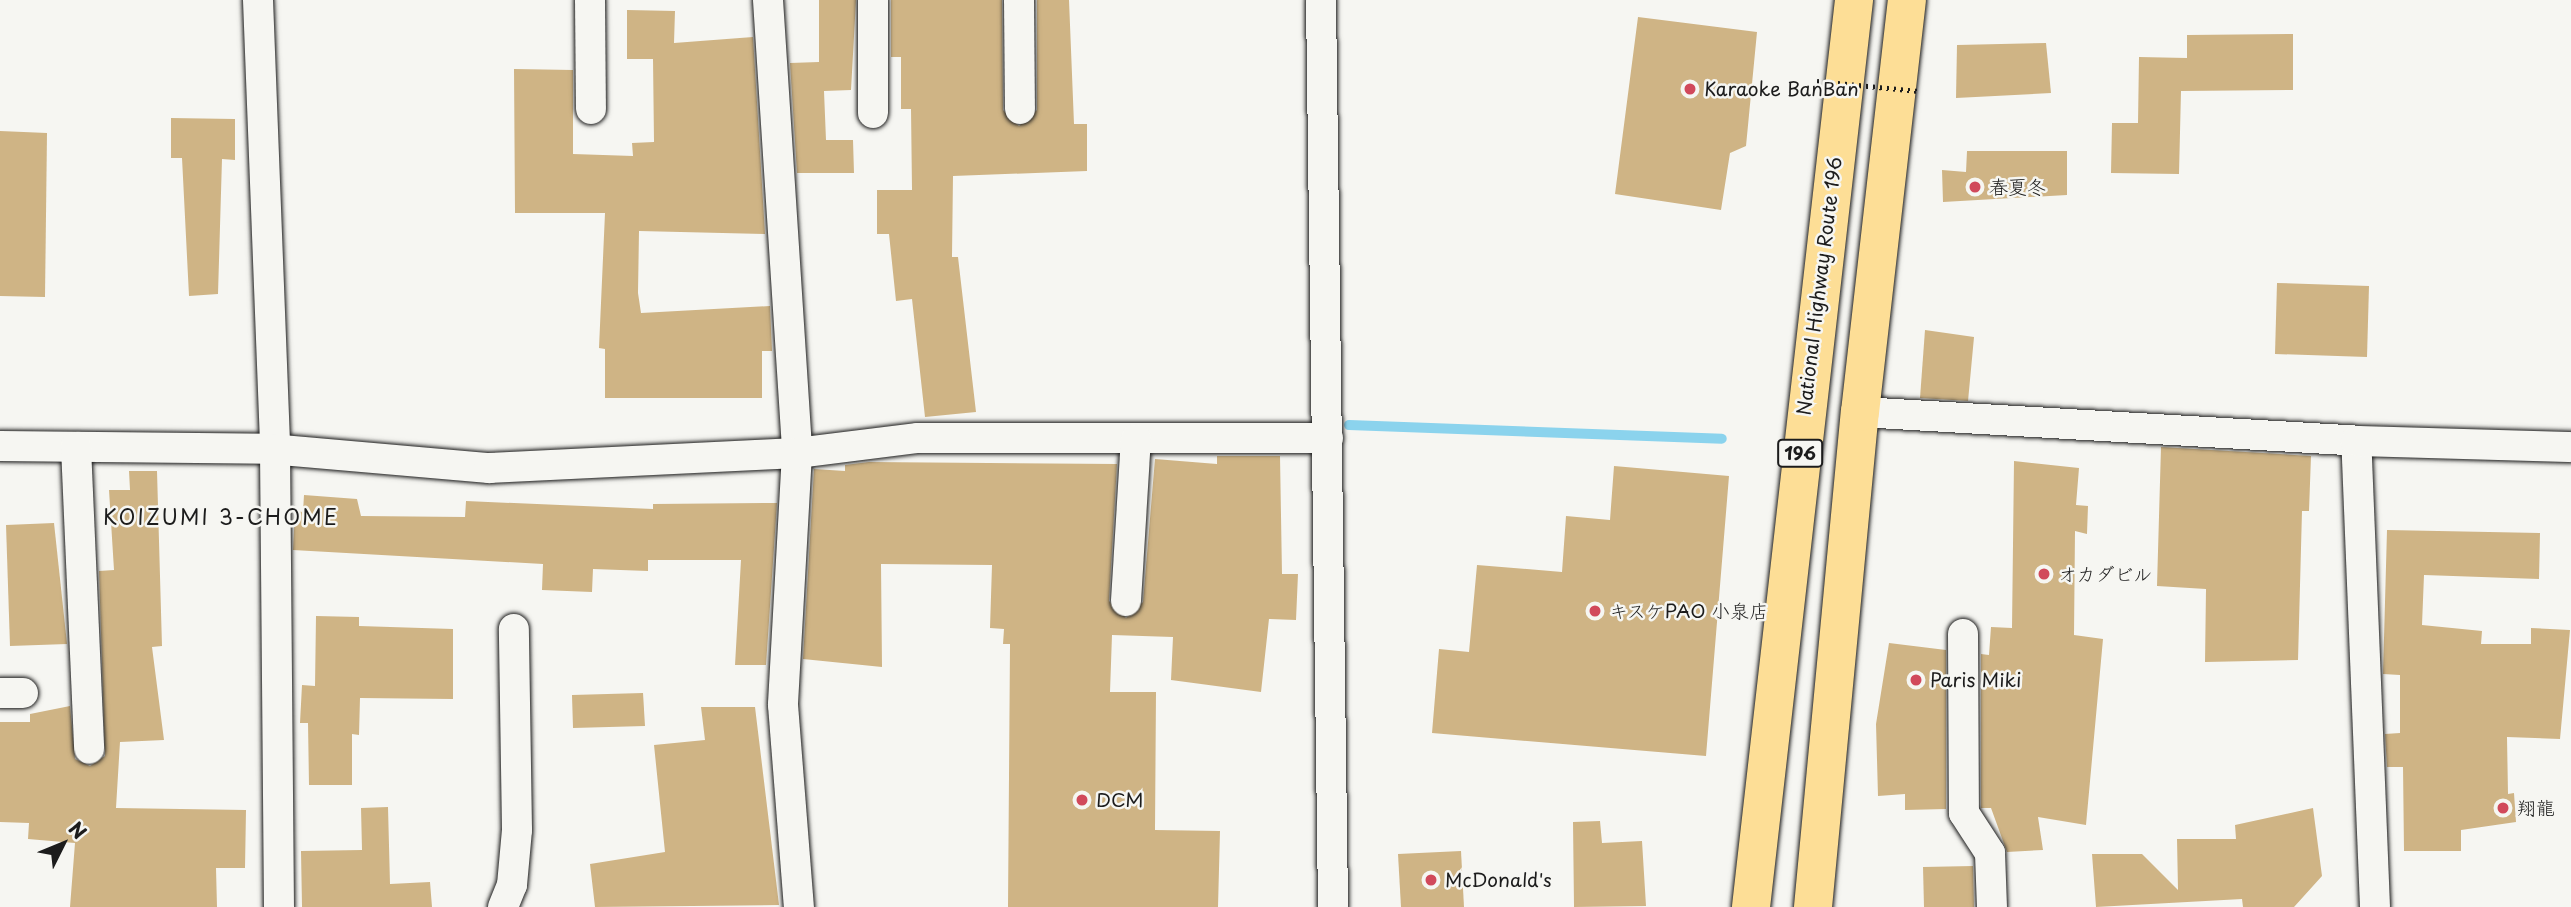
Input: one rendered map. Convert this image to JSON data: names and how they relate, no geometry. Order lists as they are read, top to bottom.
{
  "streets": {
    "highway": ["National Highway Route 196", "196"]
  },
  "districts": ["KOIZUMI 3-CHOME"],
  "places": [
    "Karaoke BanBan",
    "春夏冬",
    "オカダビル",
    "キスケPAO 小泉店",
    "Paris Miki",
    "DCM",
    "翔龍",
    "McDonald's"
  ],
  "north": "top right"
}
